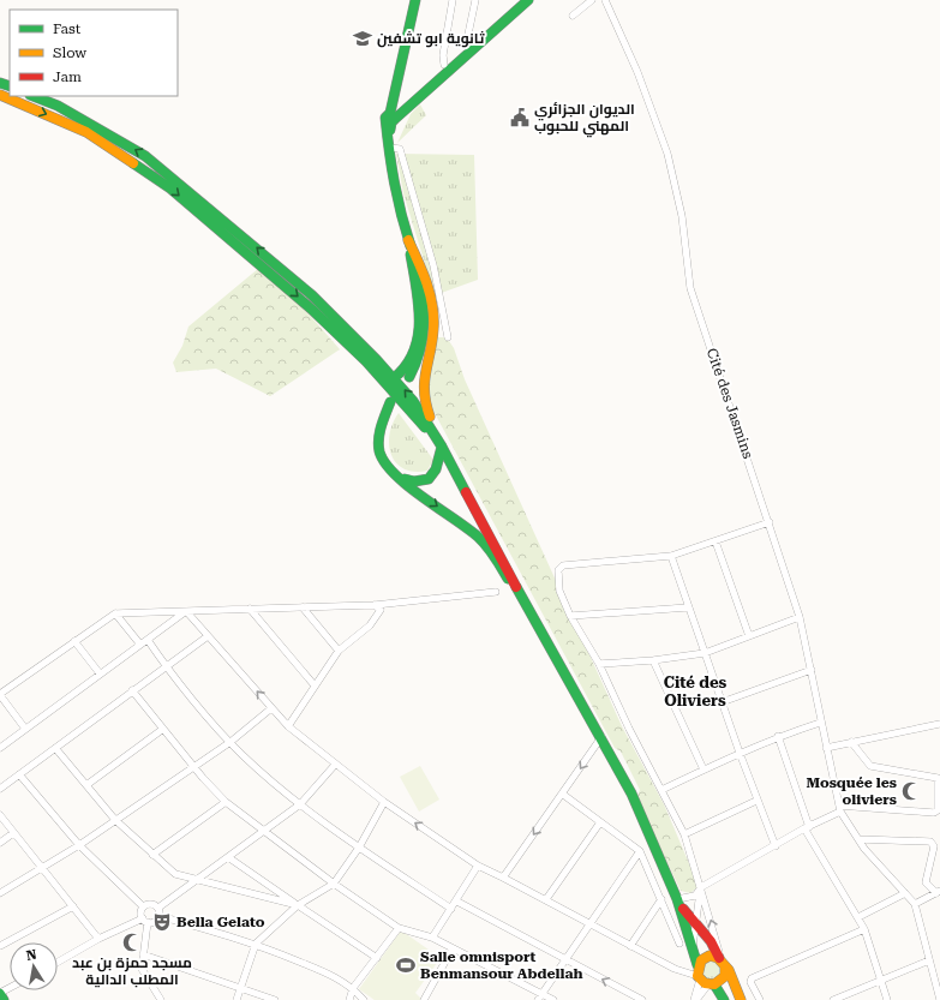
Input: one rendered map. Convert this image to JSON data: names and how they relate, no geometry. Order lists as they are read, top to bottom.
{
  "streets": {
    "street": ["Cité des Jasmins"]
  },
  "districts": ["Cité des Oliviers"],
  "places": {
    "school or university": ["ثانوية ابو تشفين"],
    "public building": ["الديوان الجزائري المهني للحبوب"],
    "mosque": ["Mosquée les oliviers", "مسجد حمزة بن عبد المطلب الدالية"],
    "theatre": ["Bella Gelato"],
    "sports": ["Salle omnisport Benmansour Abdellah"]
  },
  "legend": ["Fast", "Slow", "Jam"],
  "north": "top"
}
